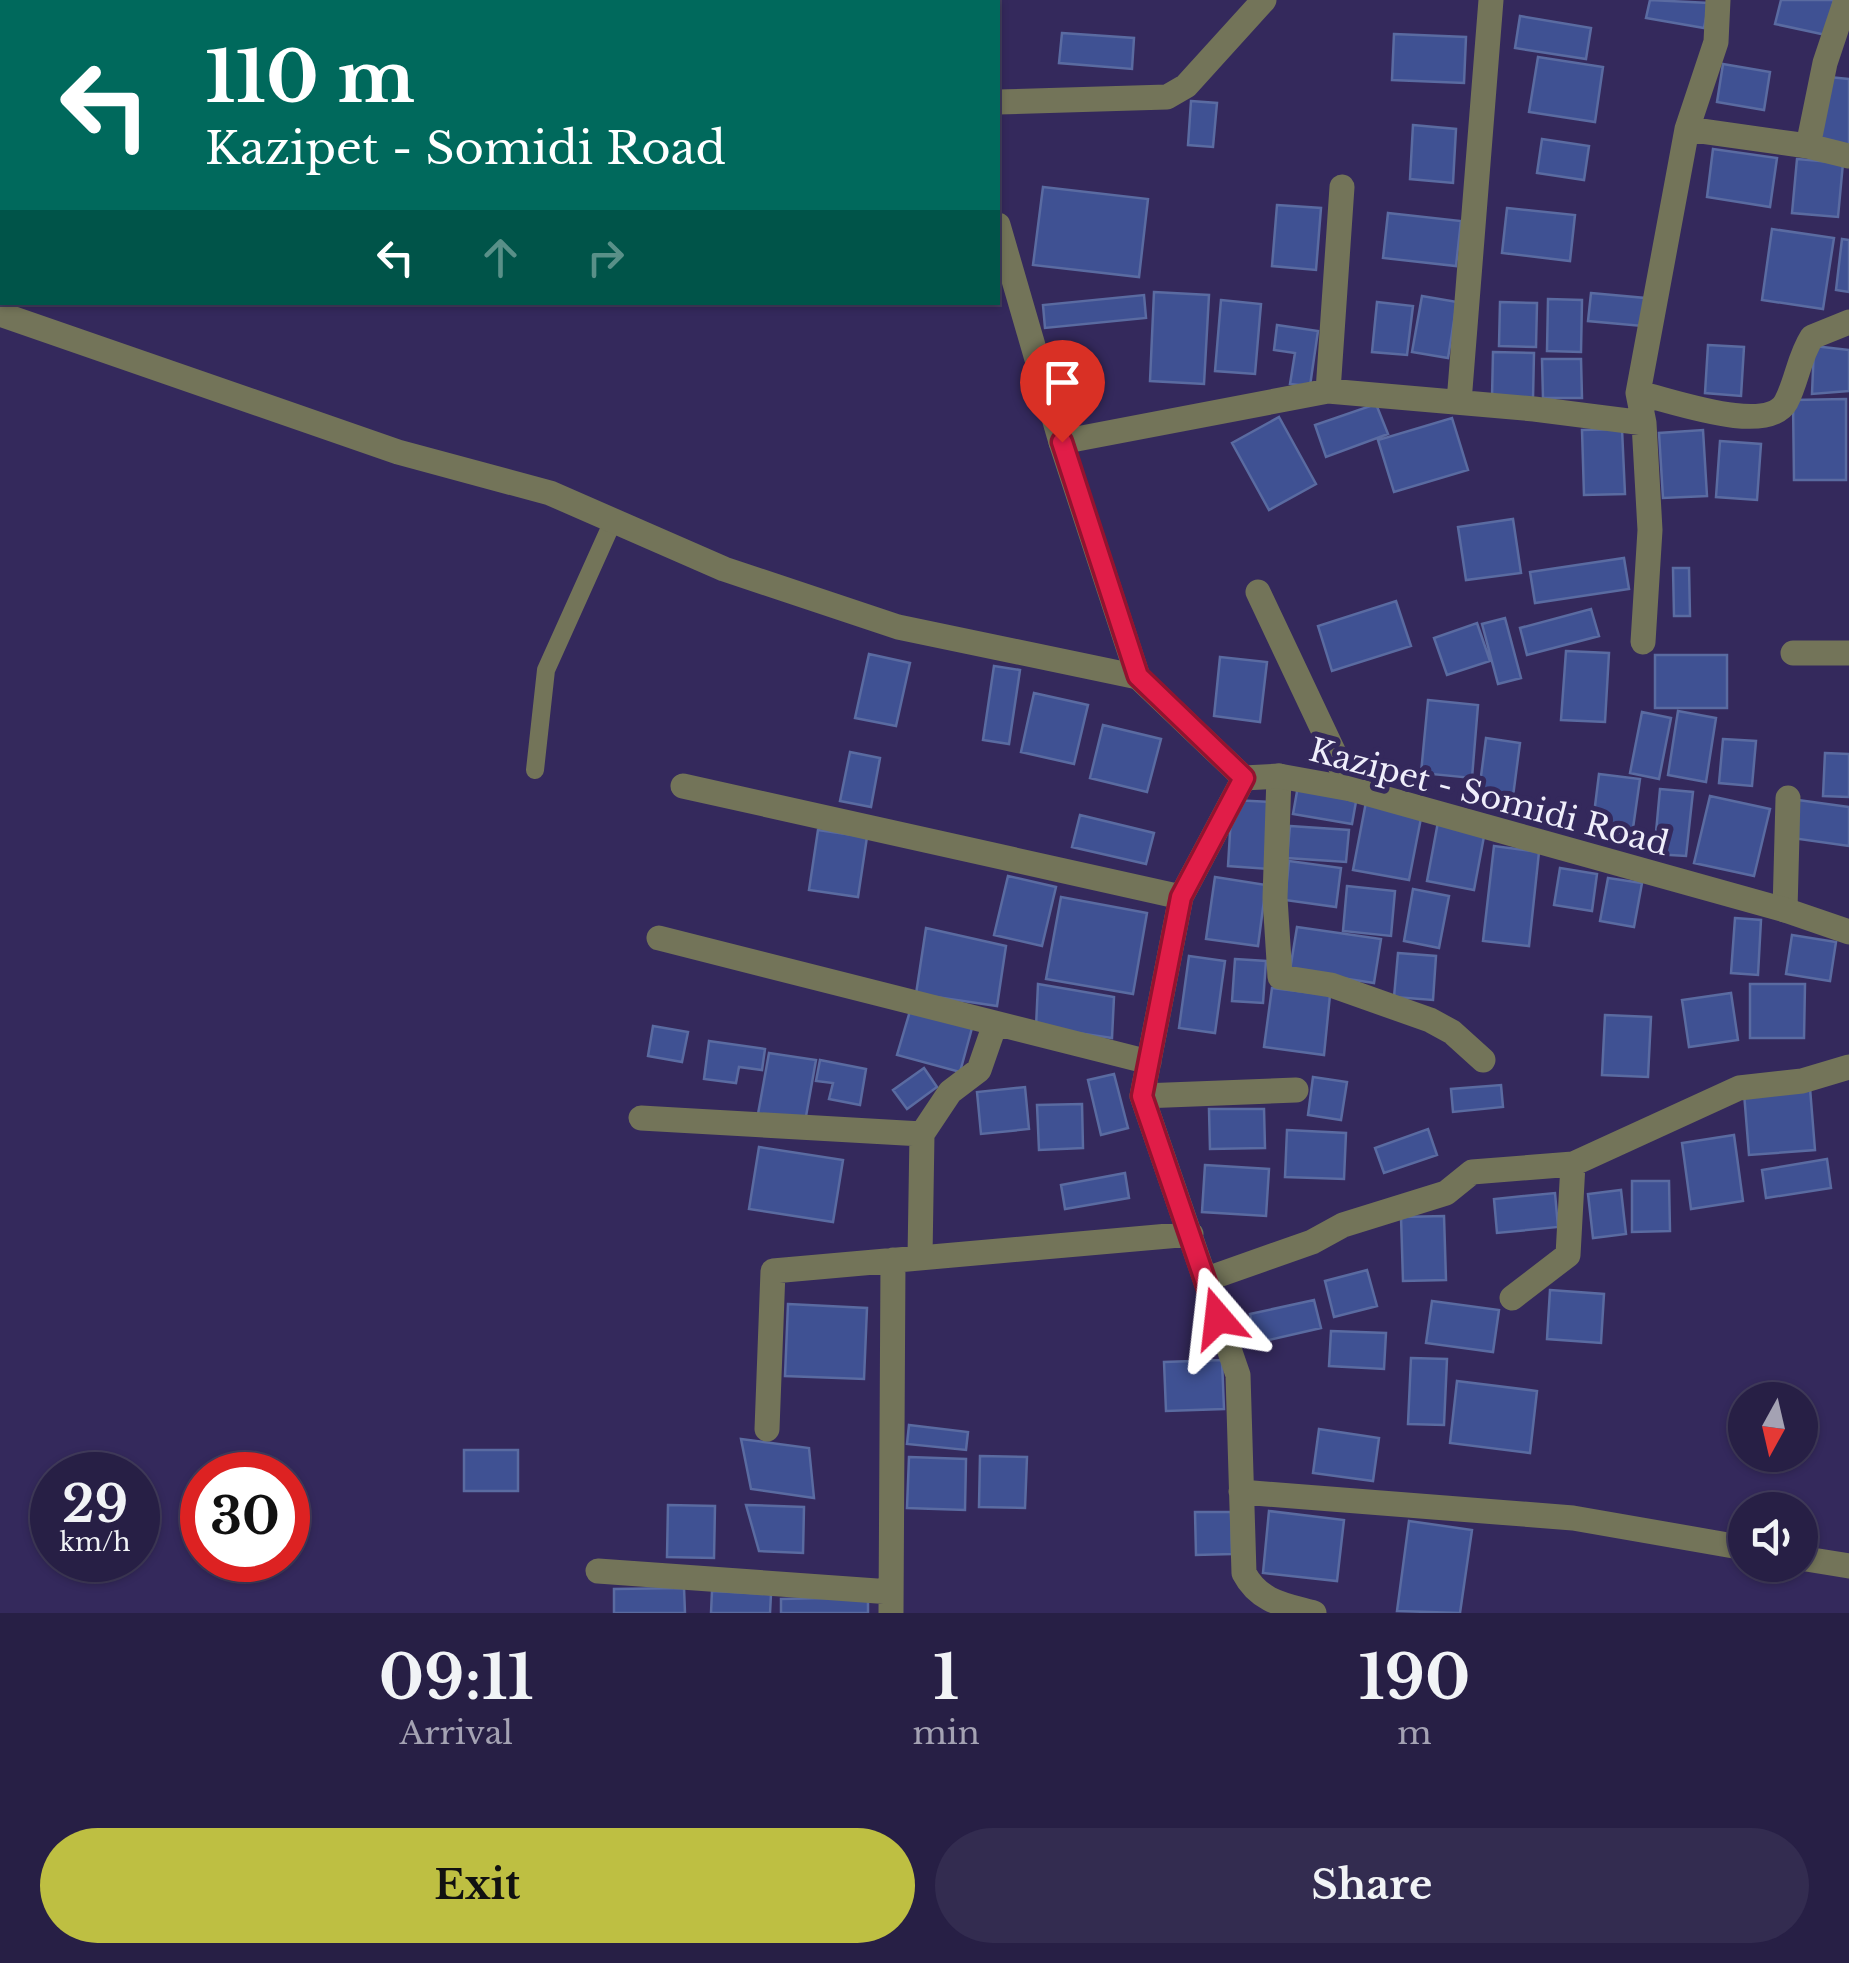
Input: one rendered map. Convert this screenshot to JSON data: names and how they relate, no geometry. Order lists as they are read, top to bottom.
{
  "streets": {
    "street": ["Kazipet - Somidi Road"]
  },
  "north": "bottom",
  "page": {
    "turn": ["110 m", "Kazipet - Somidi Road"],
    "speed": "29 km/h",
    "limit": "30",
    "eta": [
      "09:11",
      "Arrival",
      "1",
      "min",
      "190",
      "m"
    ],
    "buttons": ["Exit", "Share"]
  }
}
